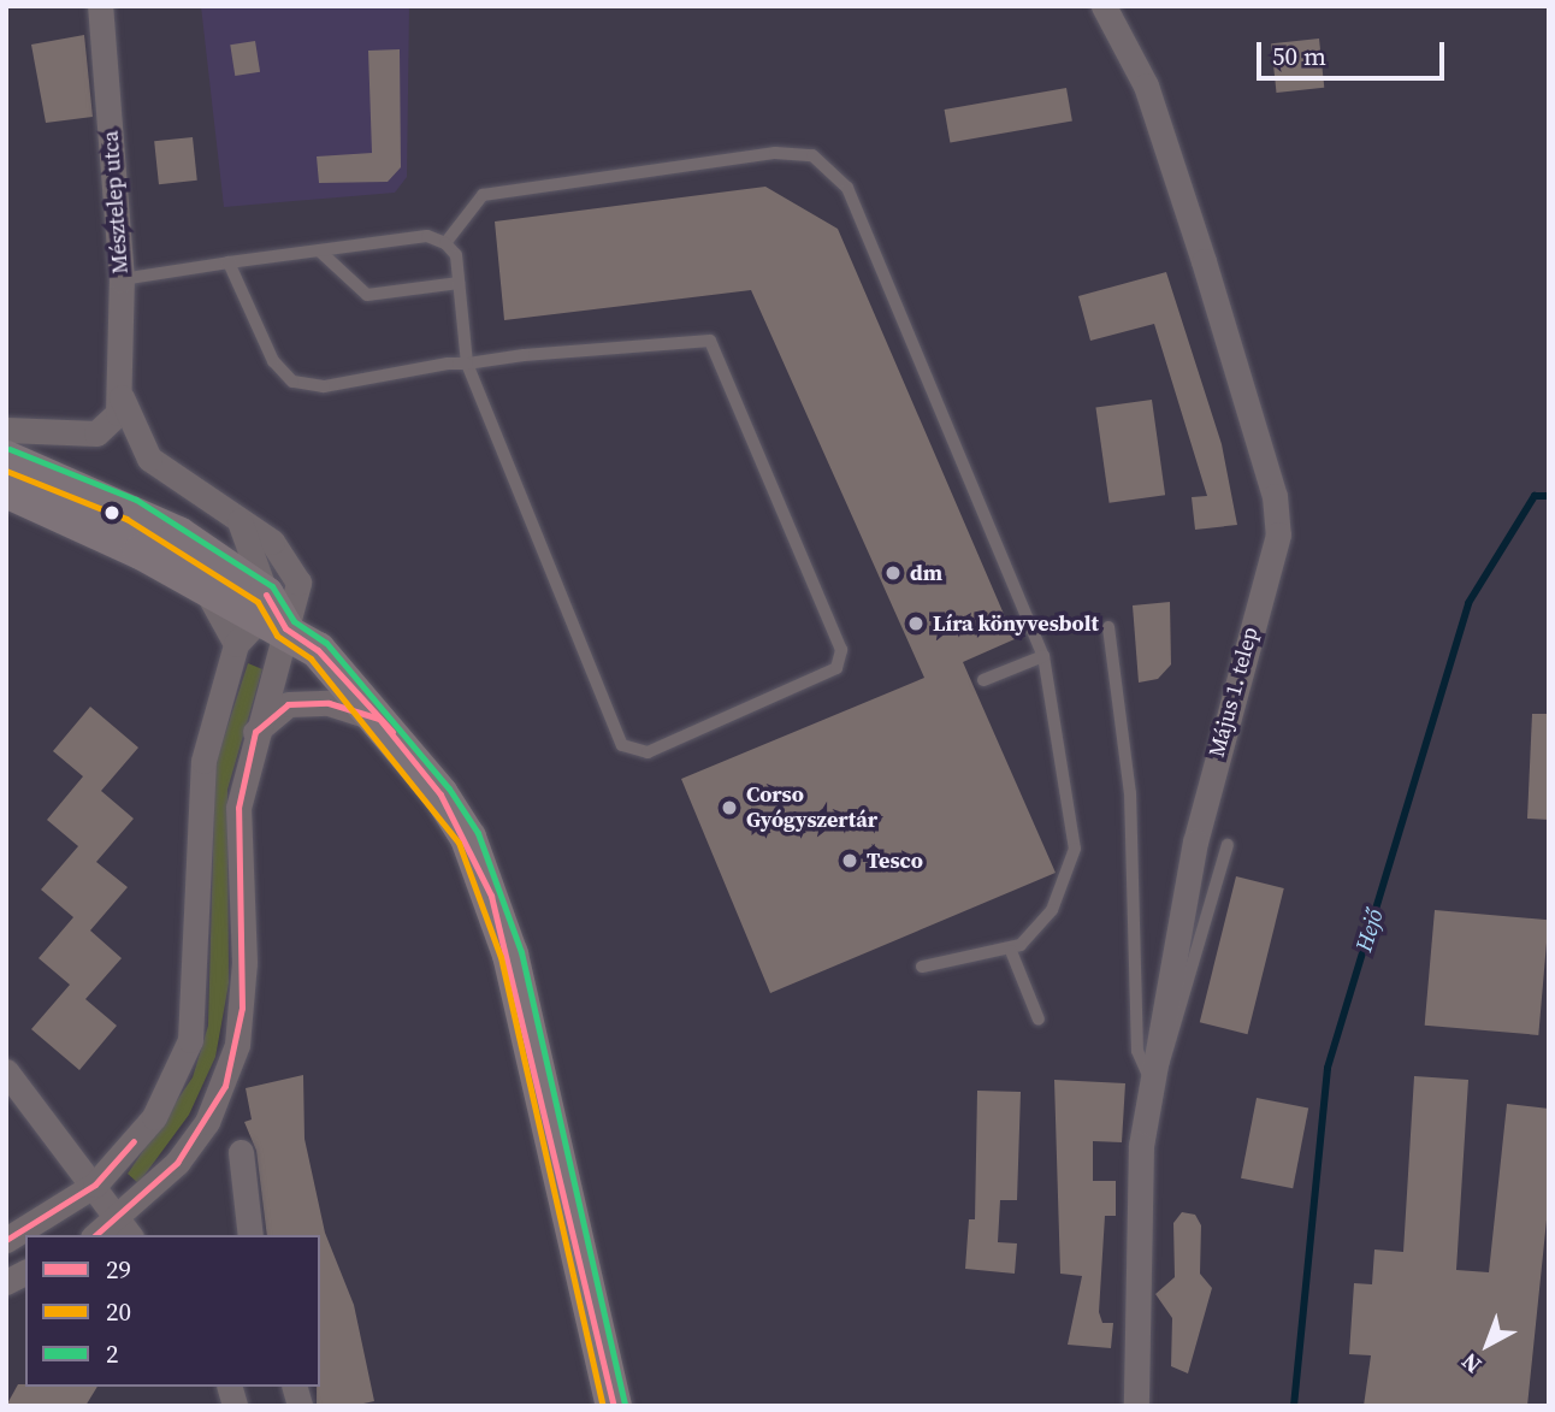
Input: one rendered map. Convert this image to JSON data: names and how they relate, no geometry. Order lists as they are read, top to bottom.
{
  "streets": {
    "street": ["Mésztelep utca", "Május 1. telep"]
  },
  "water": ["Hejő"],
  "places": [
    "dm",
    "Líra könyvesbolt",
    "Corso Gyógyszertár",
    "Tesco"
  ],
  "lines": ["transit line 2", "transit line 20", "transit line 29"],
  "legend": ["29", "20", "2"],
  "scale_bar": "50 m",
  "north": "bottom left"
}
